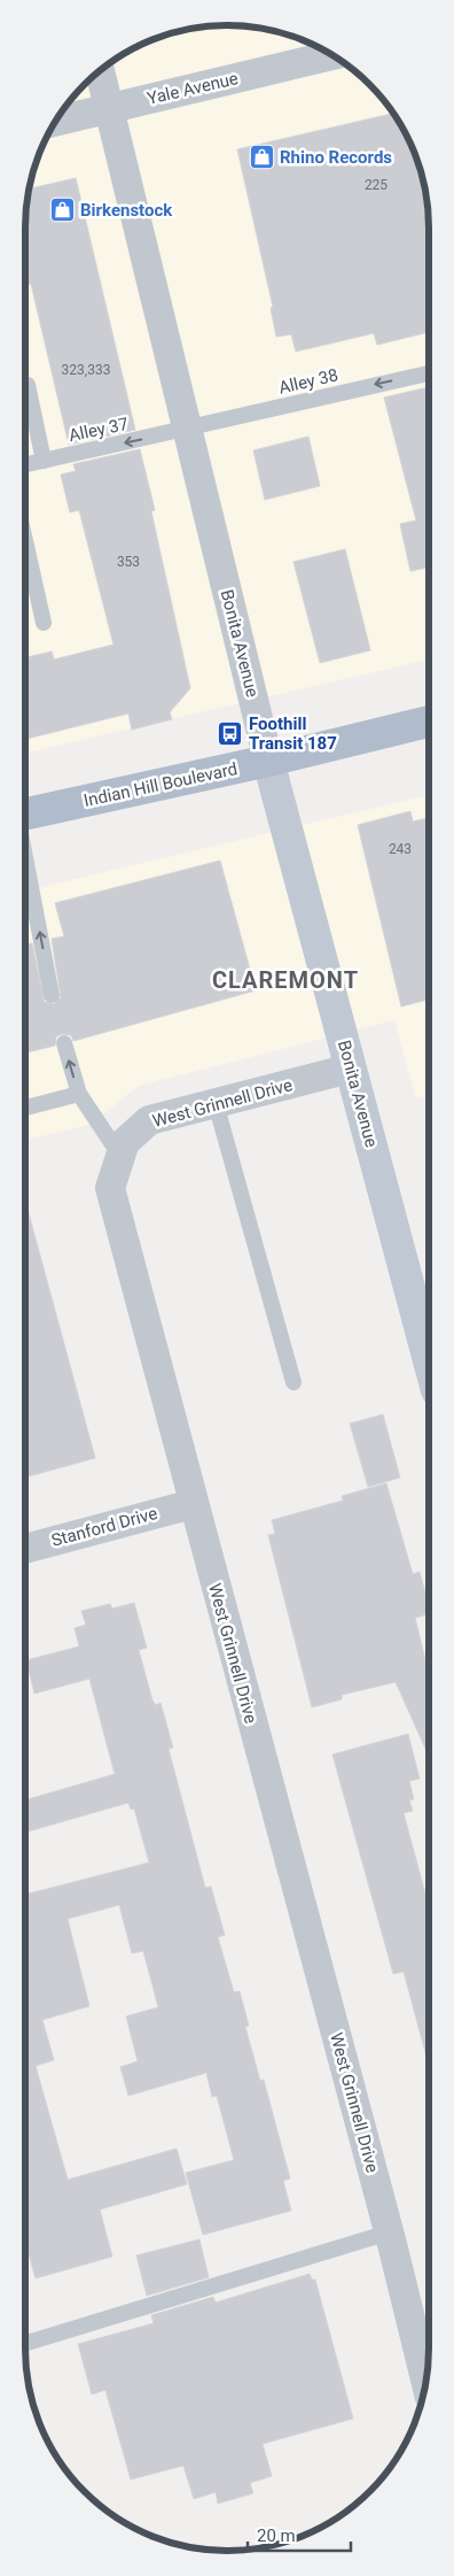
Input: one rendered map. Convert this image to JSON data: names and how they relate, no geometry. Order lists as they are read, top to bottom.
{
  "streets": {
    "main road": ["Bonita Avenue", "Indian Hill Boulevard"],
    "street": ["Yale Avenue", "West Grinnell Drive", "Stanford Drive"],
    "lane": ["Alley 38", "Alley 37"]
  },
  "crossings": [
    ["Yale Avenue", "Bonita Avenue"],
    ["Alley 38", "Alley 37"],
    ["Alley 38", "Bonita Avenue"],
    ["Alley 37", "Bonita Avenue"],
    ["Bonita Avenue", "Indian Hill Boulevard"],
    ["Bonita Avenue", "West Grinnell Drive"],
    ["West Grinnell Drive", "Stanford Drive"]
  ],
  "one_way": ["Alley 38", "Alley 37"],
  "districts": ["CLAREMONT"],
  "places": {
    "shop": ["Rhino Records", "Birkenstock"],
    "bus stop": ["Foothill Transit 187"]
  },
  "house_numbers": [
    "225",
    "323,333",
    "353",
    "243"
  ],
  "scale_bar": "20 m"
}
